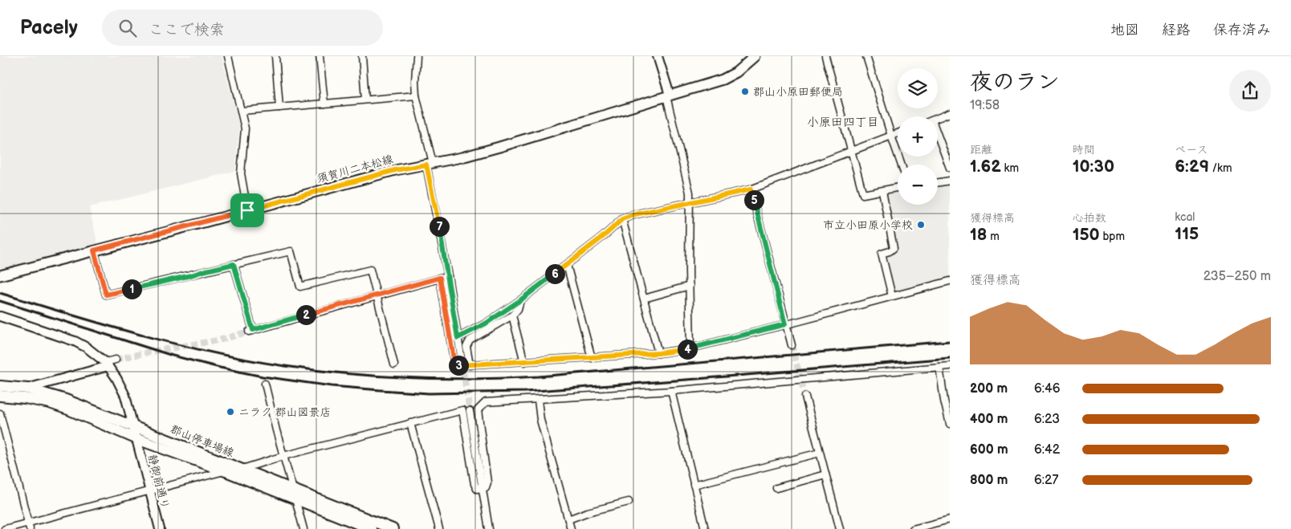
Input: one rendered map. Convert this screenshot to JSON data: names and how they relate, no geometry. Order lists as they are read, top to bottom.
{
  "streets": {
    "main road": ["須賀川二本松線", "郡山停車場線"],
    "street": ["静御前通り"]
  },
  "crossings": [
    ["郡山停車場線", "静御前通り"]
  ],
  "districts": ["小原田四丁目"],
  "places": ["郡山小原田郵便局", "市立小田原小学校", "ニラク 郡山図景店"],
  "page": {
    "header": "Pacely",
    "search": "ここで検索",
    "nav": ["地図", "経路", "保存済み"],
    "heading": ["夜のラン", "19:58"],
    "map_buttons": ["+", "−"],
    "stats": [
      ["距離", "1.62 km"],
      ["時間", "10:30"],
      ["ペース", "6:29 /km"],
      ["獲得標高", "18 m"],
      ["心拍数", "150 bpm"],
      ["kcal", "115"]
    ],
    "pins": [
      "5",
      "7",
      "6",
      "1",
      "2",
      "4",
      "3"
    ],
    "chart": ["獲得標高", "235–250 m"],
    "list": [
      {
        "name": "200 m",
        "note": "6:46"
      },
      {
        "name": "400 m",
        "note": "6:23"
      },
      {
        "name": "600 m",
        "note": "6:42"
      },
      {
        "name": "800 m",
        "note": "6:27"
      }
    ]
  }
}
